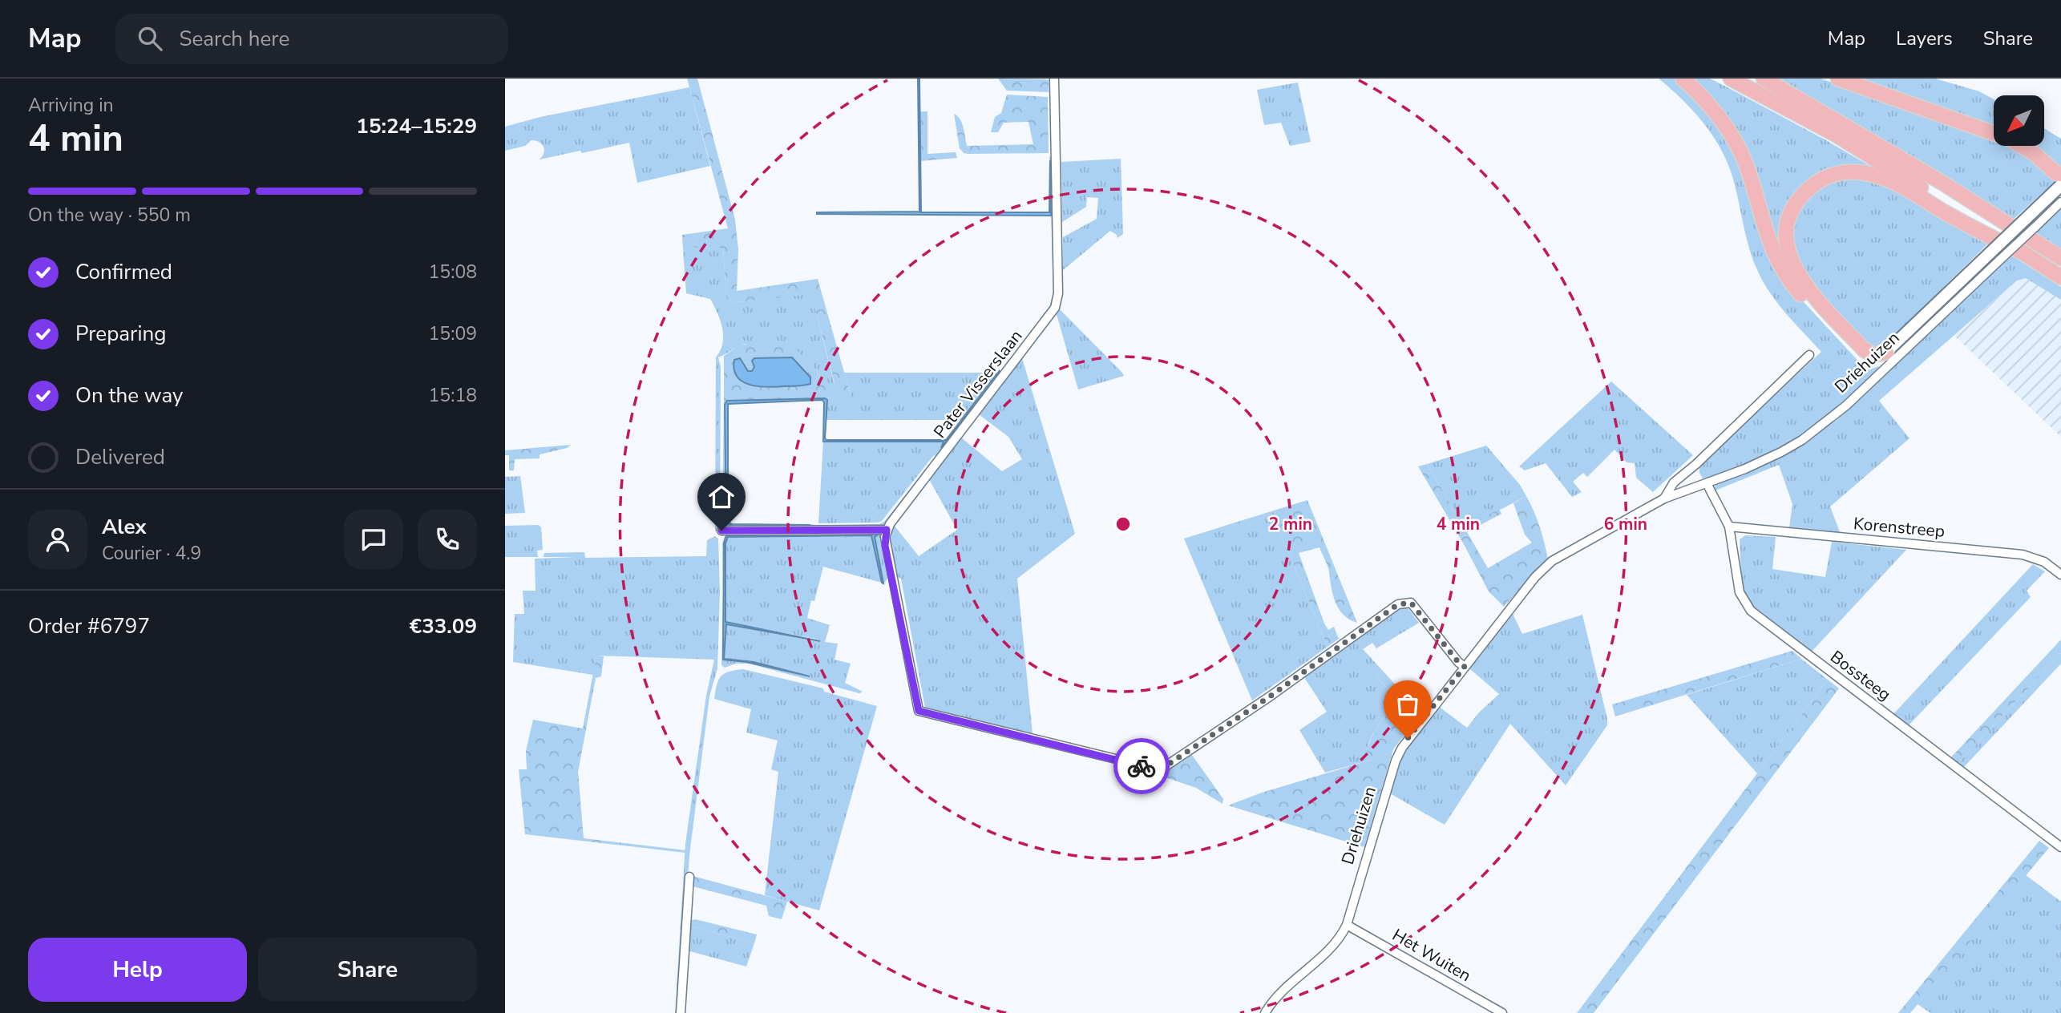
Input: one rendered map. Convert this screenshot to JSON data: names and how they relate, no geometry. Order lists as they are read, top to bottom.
{
  "streets": {
    "main road": ["Driehuizen"],
    "street": [
      "Pater Visserslaan",
      "Korenstreep",
      "Bossteeg",
      "Het Wuiten"
    ]
  },
  "crossings": [
    ["Driehuizen", "Bossteeg"],
    ["Driehuizen", "Het Wuiten"],
    ["Korenstreep", "Bossteeg"]
  ],
  "north": "bottom left",
  "page": {
    "header": "Map",
    "search": "Search here",
    "nav": ["Map", "Layers", "Share"],
    "heading": ["4 min", "Arriving in", "15:24–15:29"],
    "panel": [
      "Alex",
      "Courier · 4.9",
      "Order #6797",
      "€33.09"
    ],
    "bar": "On the way · 550 m",
    "list": [
      ["Confirmed", "15:08"],
      ["Preparing", "15:09"],
      ["On the way", "15:18"],
      "Delivered"
    ],
    "buttons": ["Help", "Share"]
  },
  "rings": ["2 min", "4 min", "6 min"]
}
